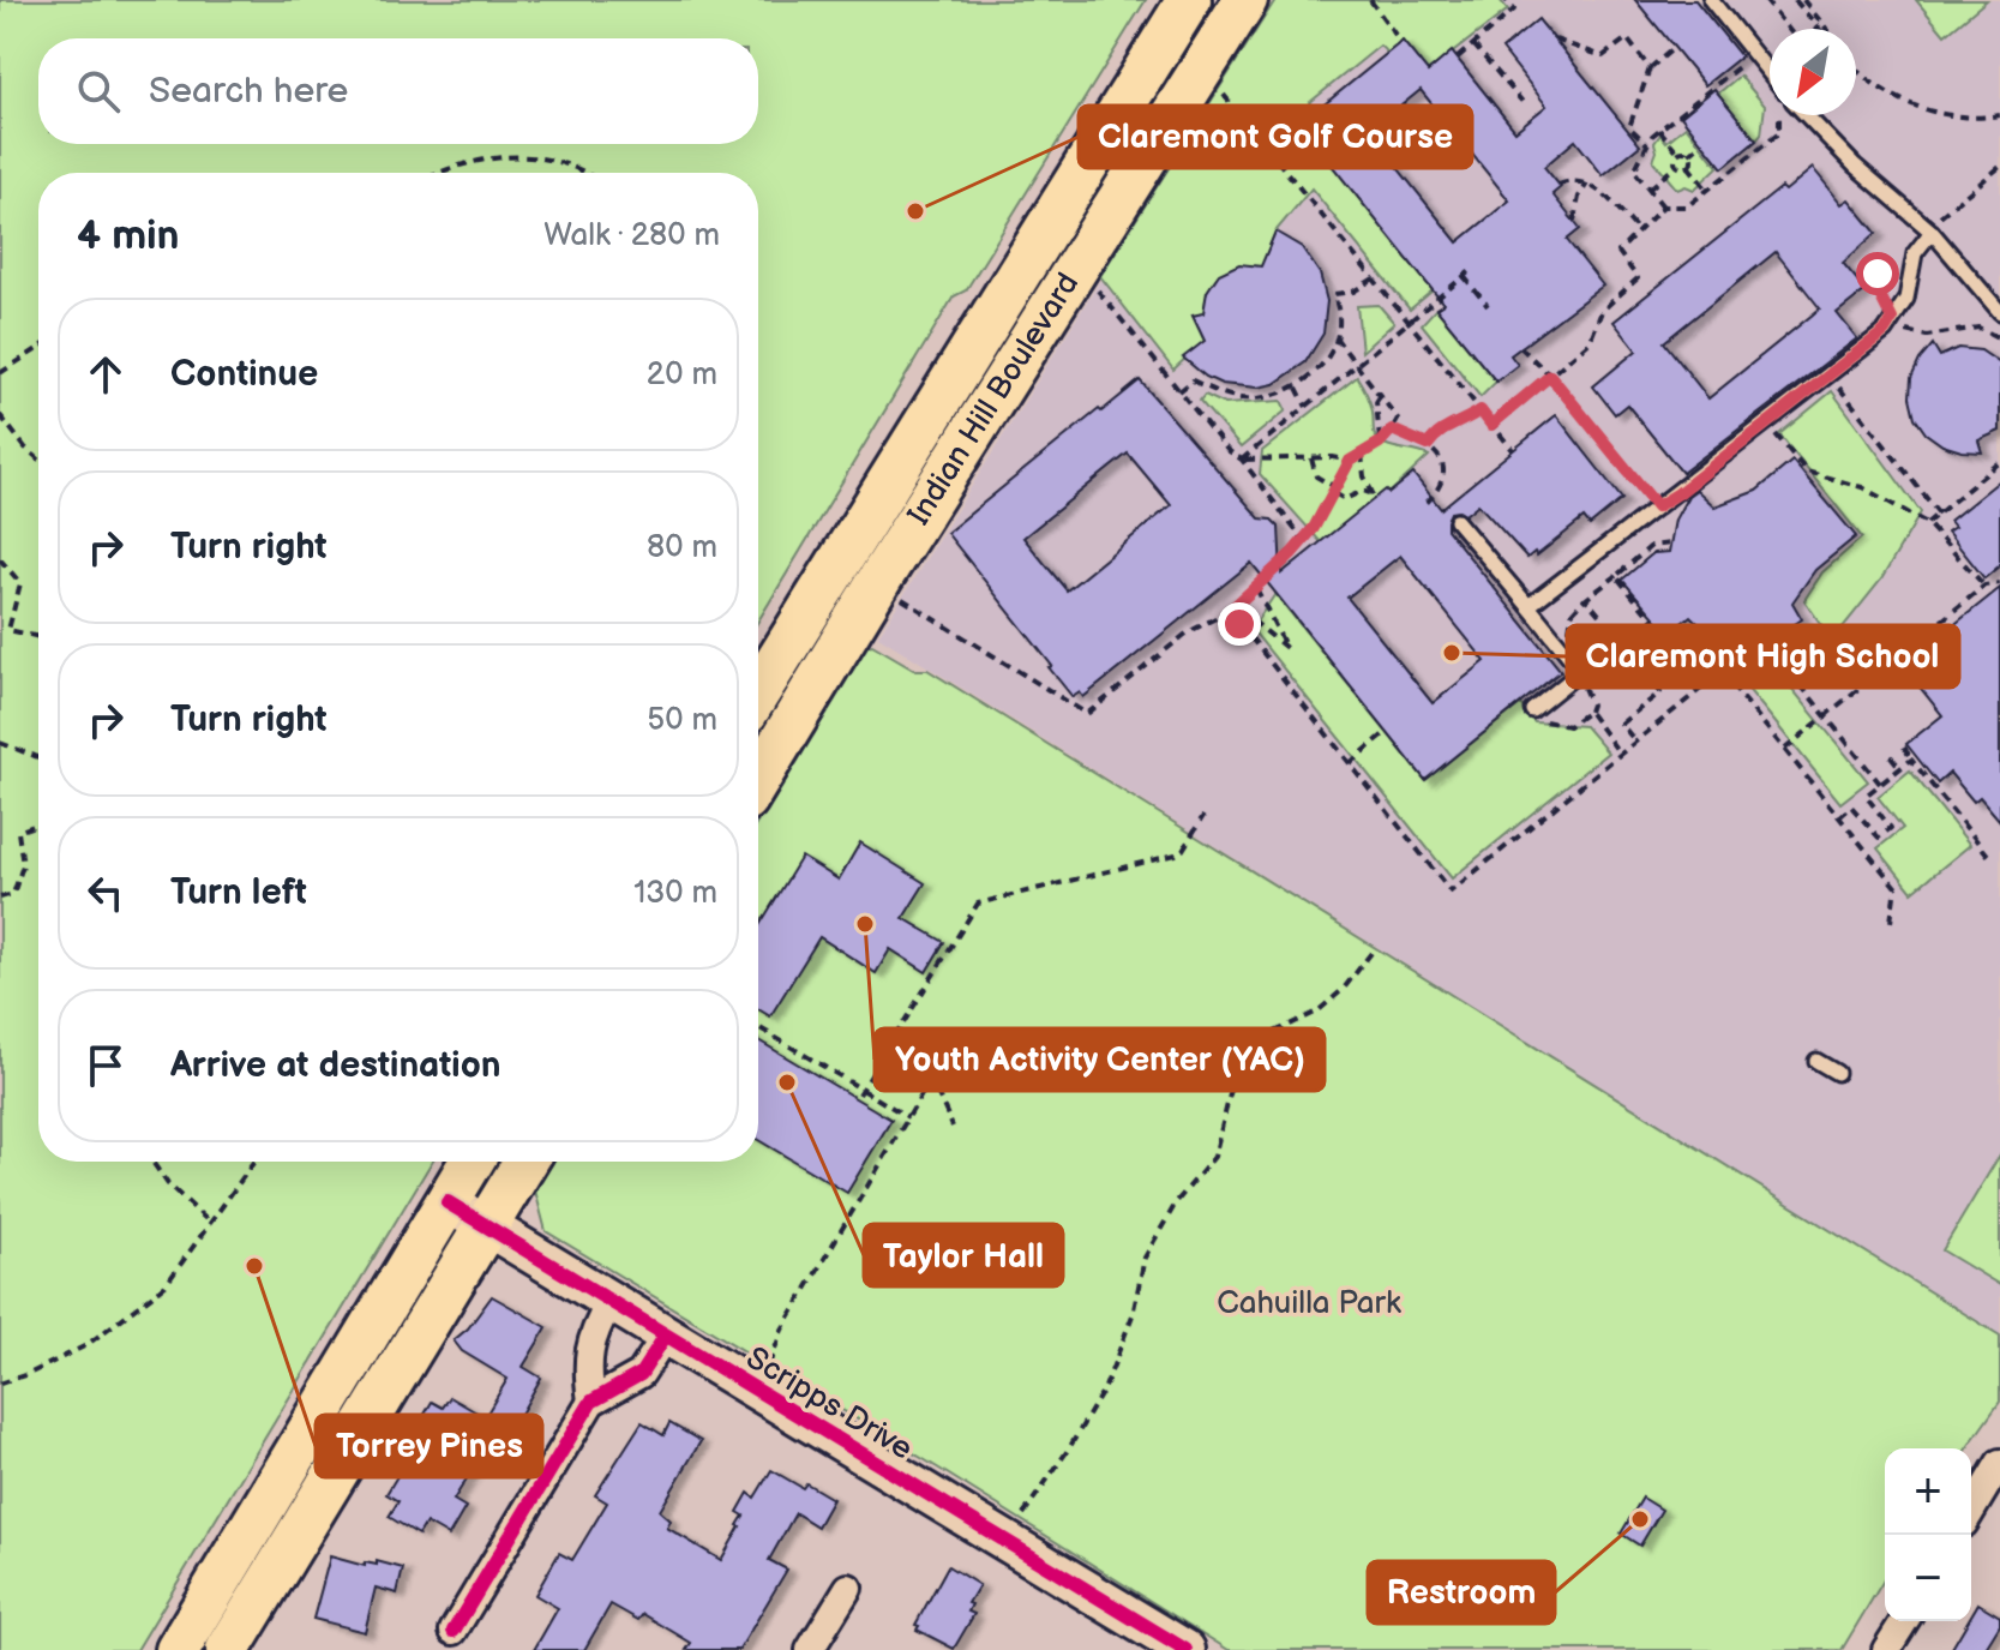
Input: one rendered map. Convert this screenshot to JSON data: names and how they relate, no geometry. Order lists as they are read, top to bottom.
{
  "streets": {
    "main road": ["Indian Hill Boulevard"],
    "street": ["Scripps Drive"]
  },
  "parks": ["Cahuilla Park"],
  "places": [
    "Claremont Golf Course",
    "Claremont High School",
    "Youth Activity Center (YAC)",
    "Taylor Hall",
    "Torrey Pines",
    "Restroom"
  ],
  "north": "bottom left",
  "page": {
    "search": "Search here",
    "heading": ["4 min", "Walk · 280 m"],
    "list": [
      ["Continue", "20 m"],
      ["Turn right", "80 m"],
      ["Turn right", "50 m"],
      ["Turn left", "130 m"],
      "Arrive at destination"
    ],
    "map_buttons": ["+", "−"]
  }
}
